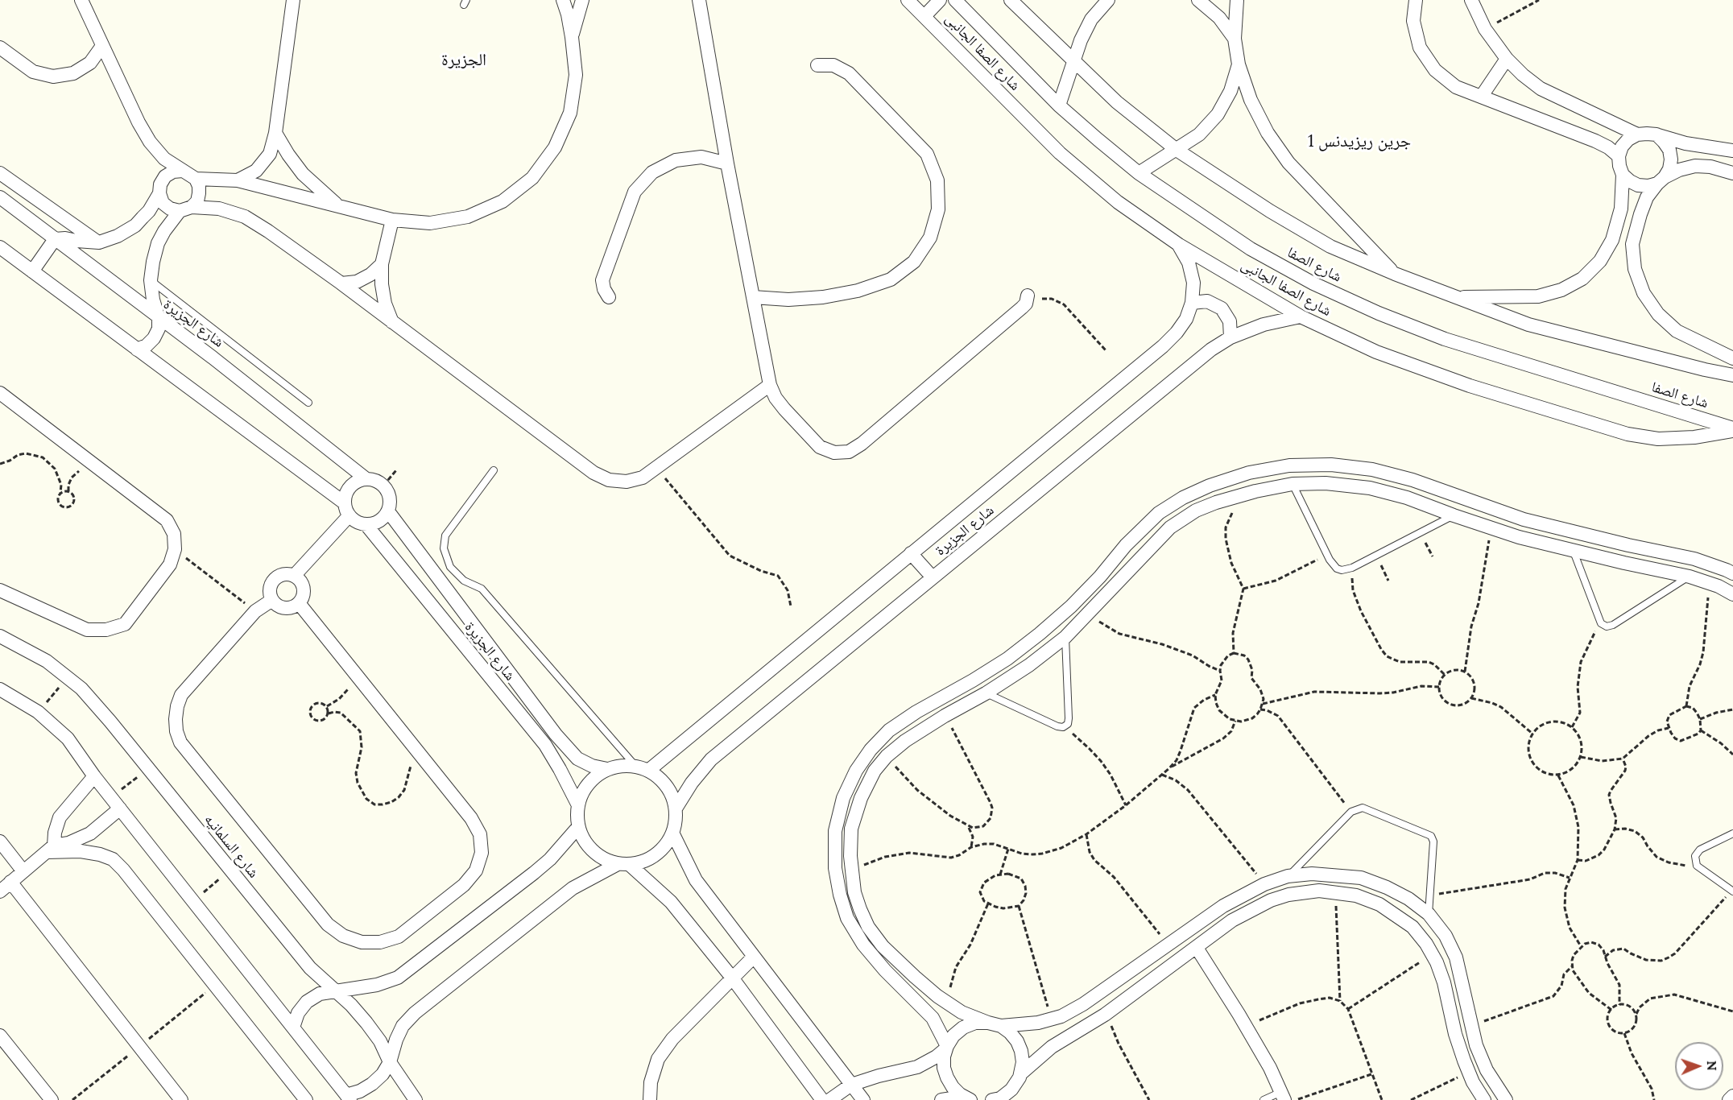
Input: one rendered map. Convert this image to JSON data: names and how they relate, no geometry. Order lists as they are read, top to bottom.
{
  "streets": {
    "street": [
      "شارع الصفا الجانبى",
      "شارع الصفا",
      "شارع الجزيرة",
      "شارع السلمانيه"
    ]
  },
  "crossings": [
    ["شارع الصفا الجانبى", "شارع الصفا"],
    ["شارع الصفا الجانبى", "شارع الجزيرة"]
  ],
  "districts": ["الجزيرة", "جرين ريزيدنس 1"],
  "north": "right"
}
